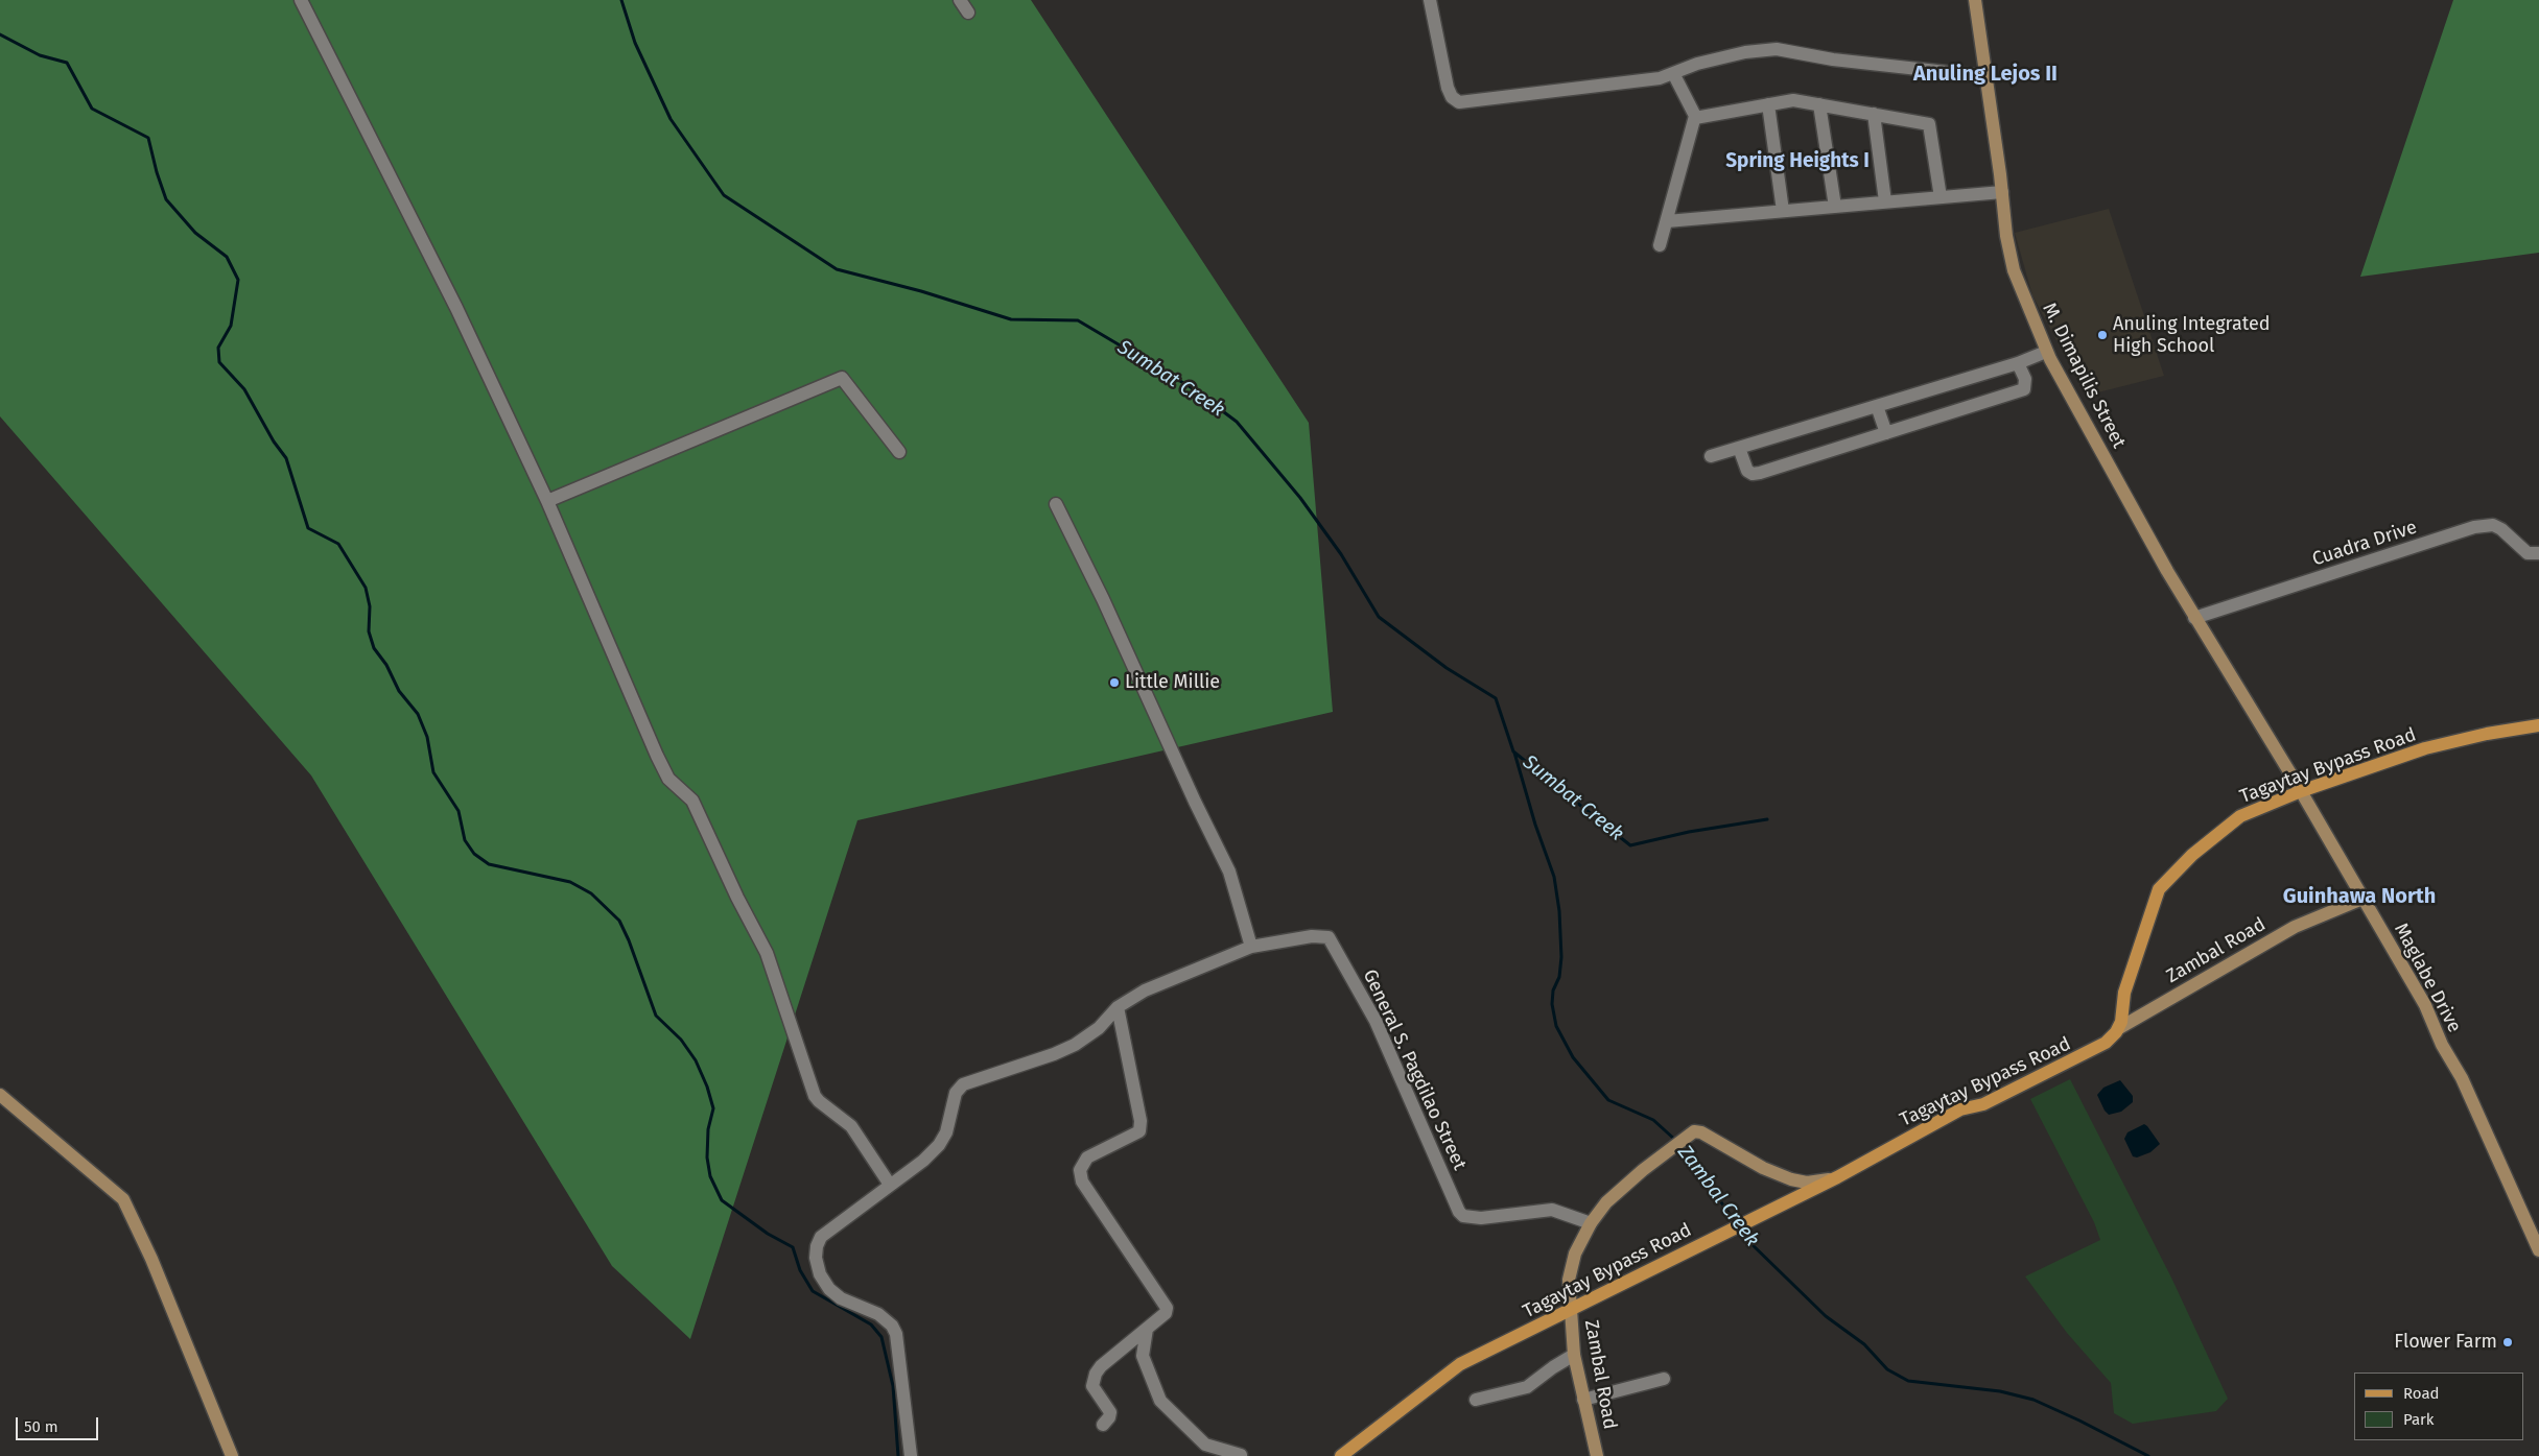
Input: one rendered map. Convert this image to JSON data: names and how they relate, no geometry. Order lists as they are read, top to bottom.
{
  "streets": {
    "main road": [
      "M. Dimapilis Street",
      "Tagaytay Bypass Road",
      "Zambal Road",
      "Maglabe Drive"
    ],
    "street": ["Cuadra Drive", "General S. Pagdilao Street"]
  },
  "crossings": [
    ["M. Dimapilis Street", "Maglabe Drive"],
    ["Cuadra Drive", "Maglabe Drive"],
    ["Tagaytay Bypass Road", "Zambal Road"],
    ["Tagaytay Bypass Road", "Maglabe Drive"],
    ["Zambal Road", "Maglabe Drive"],
    ["Zambal Road", "General S. Pagdilao Street"]
  ],
  "districts": ["Anuling Lejos II", "Spring Heights I", "Guinhawa North"],
  "water": ["Sumbat Creek", "Zambal Creek"],
  "places": ["Anuling Integrated High School", "Little Millie", "Flower Farm"],
  "legend": ["Road", "Park"],
  "scale_bar": "50 m"
}
